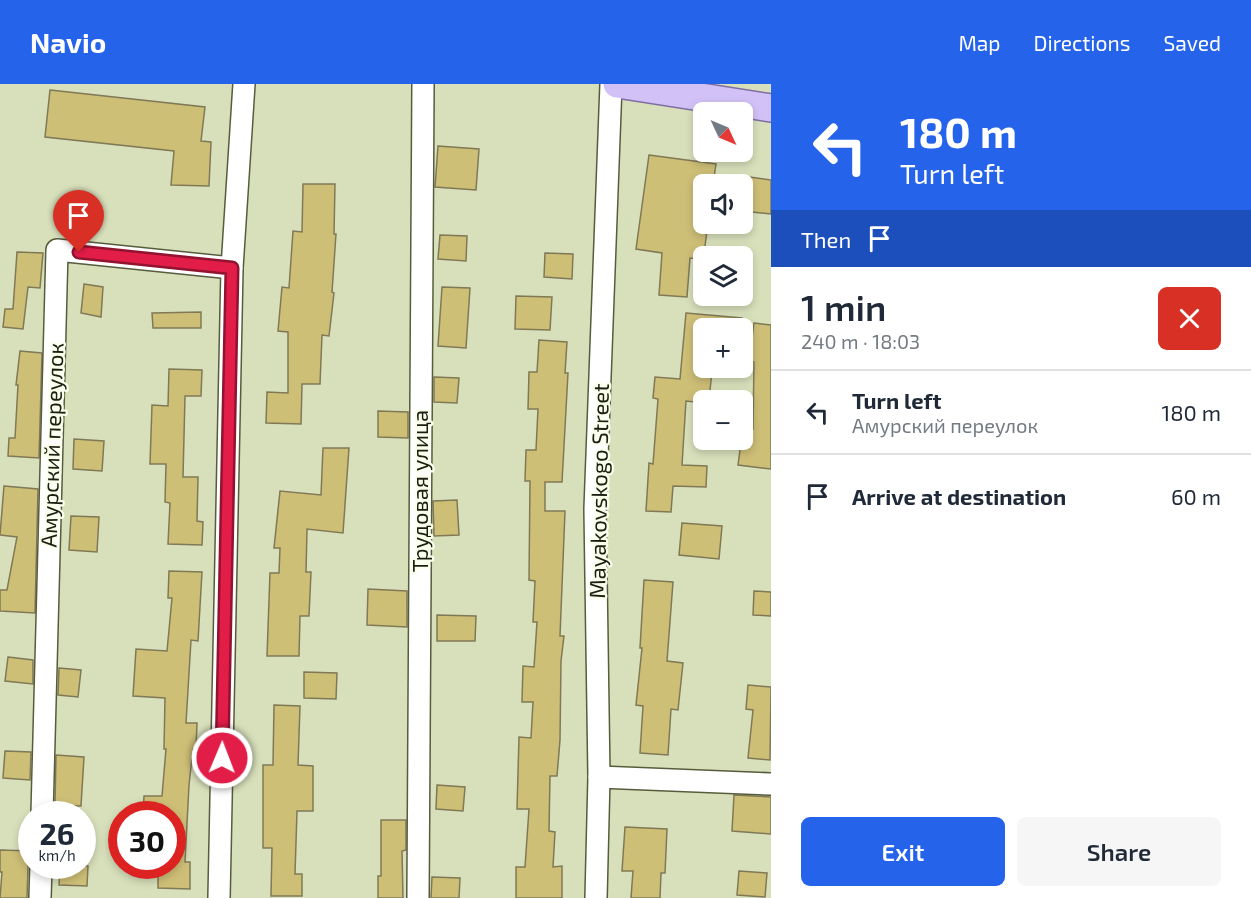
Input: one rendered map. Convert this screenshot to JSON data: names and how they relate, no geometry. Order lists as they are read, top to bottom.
{
  "streets": {
    "street": ["Амурский переулок", "Трудовая улица", "Mayakovskogo Street"]
  },
  "north": "bottom right",
  "page": {
    "header": "Navio",
    "nav": ["Map", "Directions", "Saved"],
    "turn": ["180 m", "Turn left"],
    "map_buttons": ["+", "−"],
    "then": "Then",
    "heading": ["1 min", "240 m · 18:03"],
    "list": [
      {
        "name": "Turn left",
        "note": "Амурский переулок",
        "value": "180 m"
      },
      {
        "name": "Arrive at destination",
        "value": "60 m"
      }
    ],
    "speed": "26 km/h",
    "limit": "30",
    "buttons": ["Exit", "Share"]
  }
}
